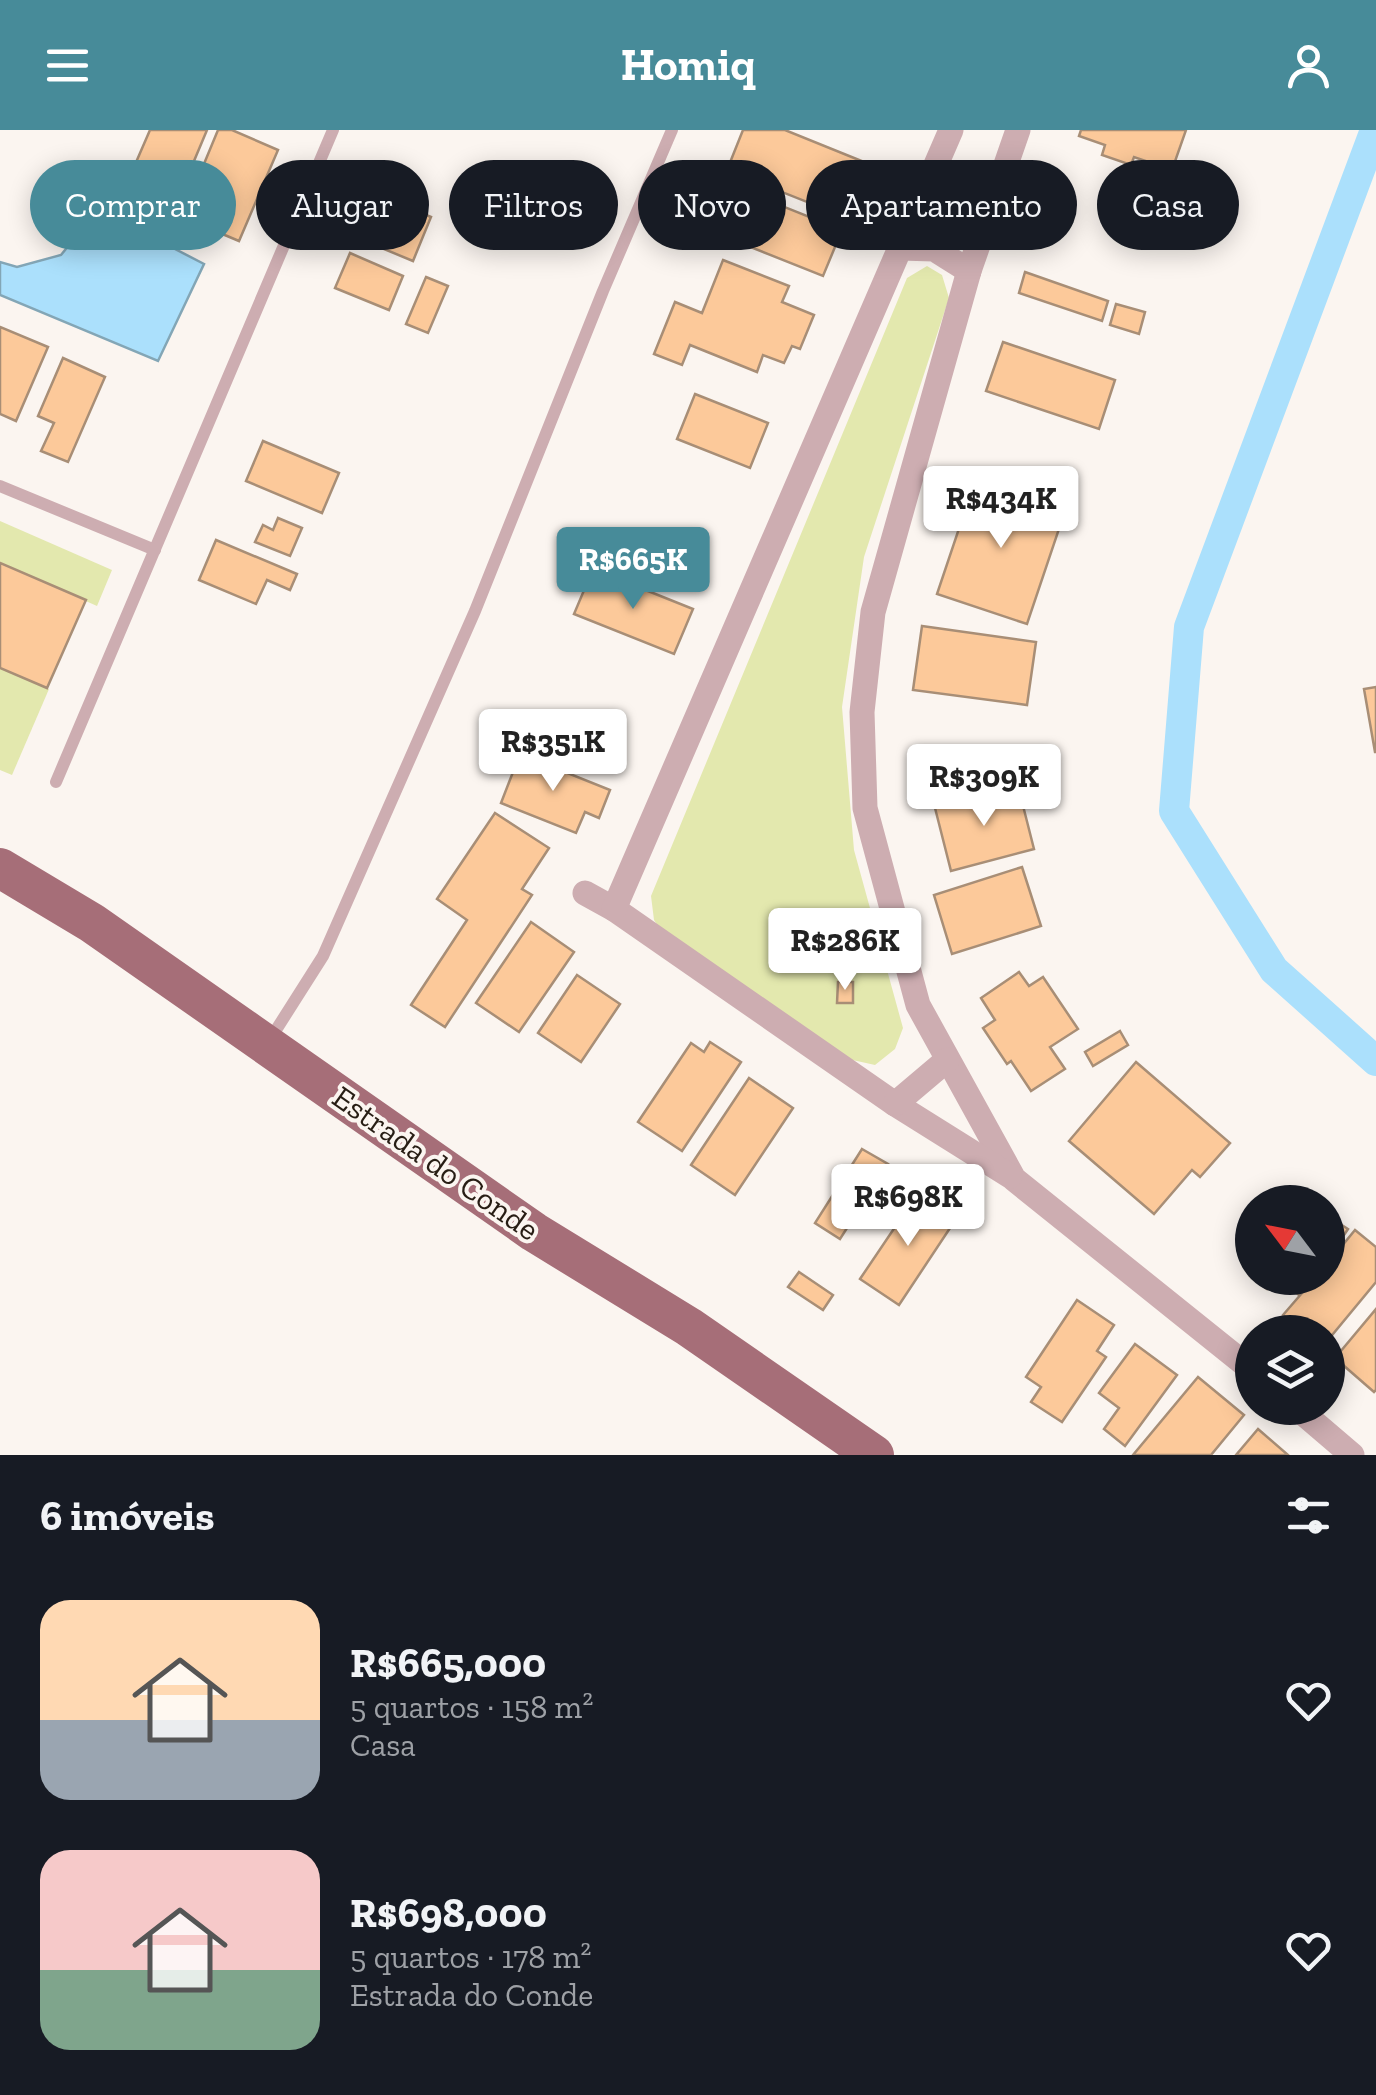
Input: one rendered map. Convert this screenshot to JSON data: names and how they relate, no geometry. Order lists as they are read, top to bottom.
{
  "streets": {
    "main road": ["Estrada do Conde"]
  },
  "north": "top left",
  "page": {
    "header": "Homiq",
    "chip": [
      "Comprar",
      "Alugar",
      "Filtros",
      "Novo",
      "Apartamento",
      "Casa"
    ],
    "price": [
      "R$434K",
      "R$665K",
      "R$351K",
      "R$309K",
      "R$286K",
      "R$698K"
    ],
    "heading": "6 imóveis",
    "list": [
      {
        "name": "R$665,000",
        "note": "5 quartos · 158 m² · Casa"
      },
      {
        "name": "R$698,000",
        "note": "5 quartos · 178 m² · Estrada do Conde"
      }
    ]
  }
}
